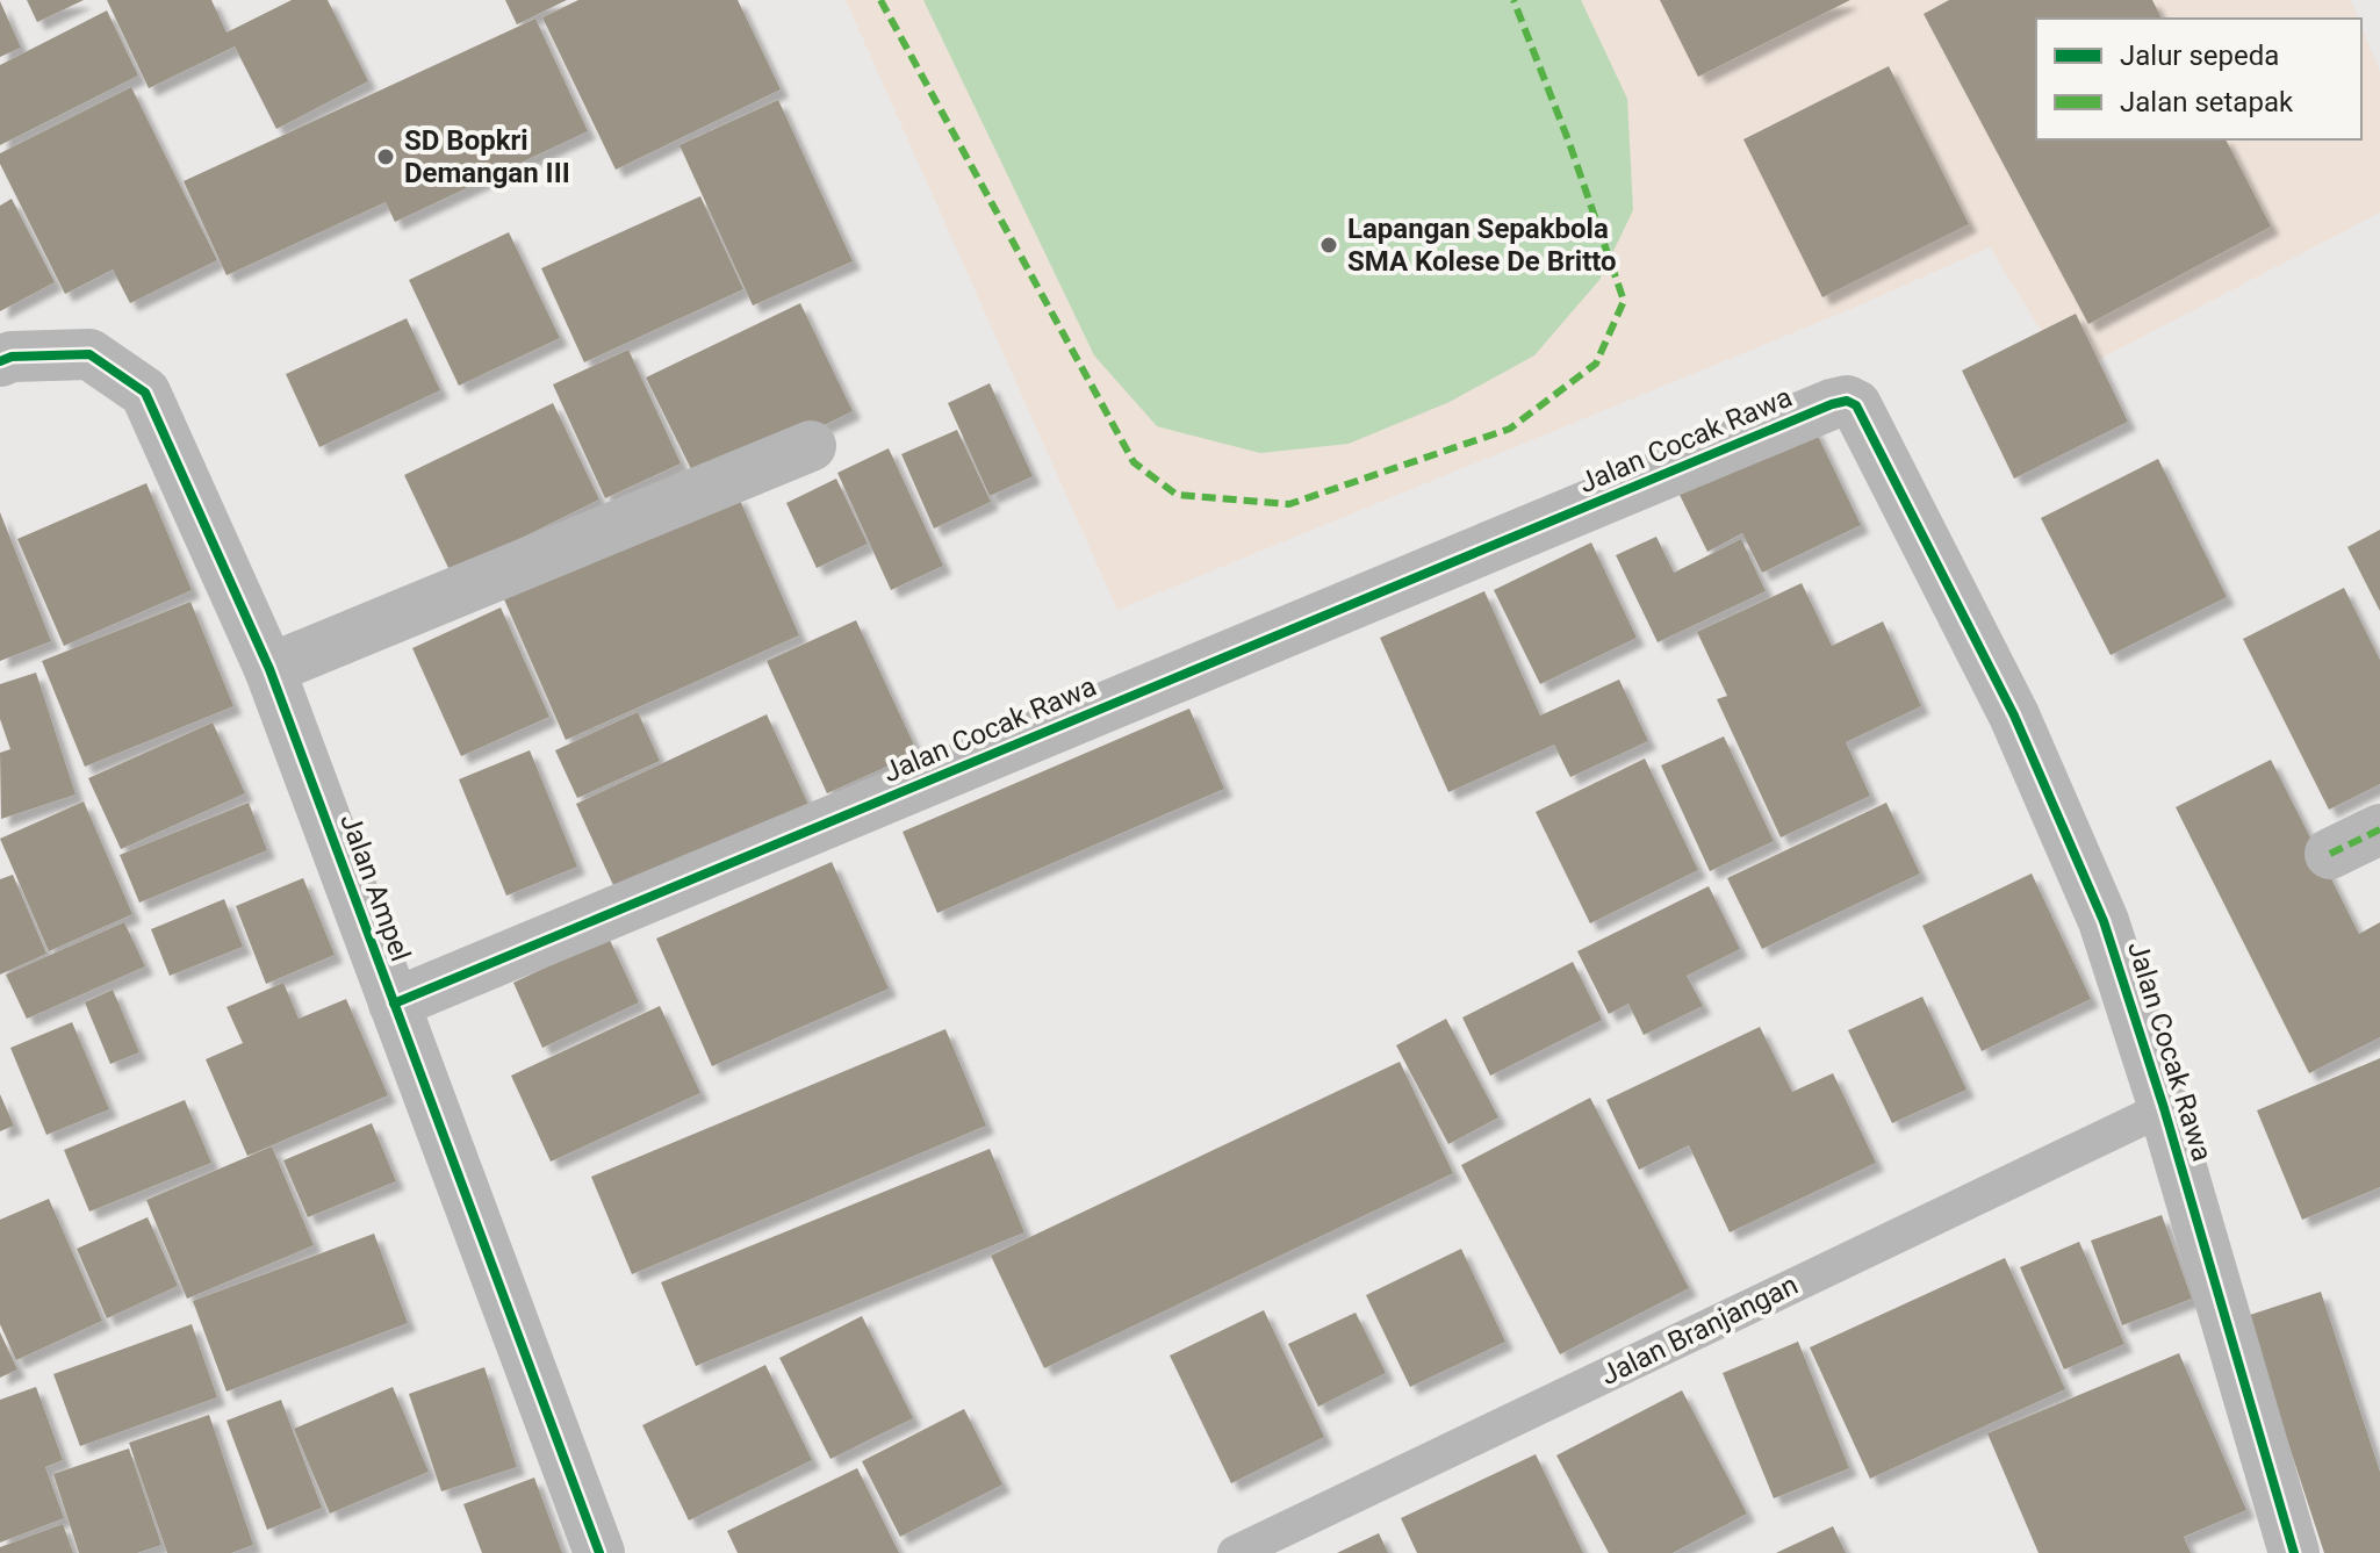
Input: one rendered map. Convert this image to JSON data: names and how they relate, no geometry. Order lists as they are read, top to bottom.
{
  "streets": {
    "street": ["Jalan Cocak Rawa", "Jalan Ampel"],
    "lane": ["Jalan Branjangan"]
  },
  "crossings": [
    ["Jalan Cocak Rawa", "Jalan Ampel"],
    ["Jalan Cocak Rawa", "Jalan Branjangan"]
  ],
  "places": ["SD Bopkri Demangan III", "Lapangan Sepakbola SMA Kolese De Britto"],
  "legend": ["Jalur sepeda", "Jalan setapak"]
}
